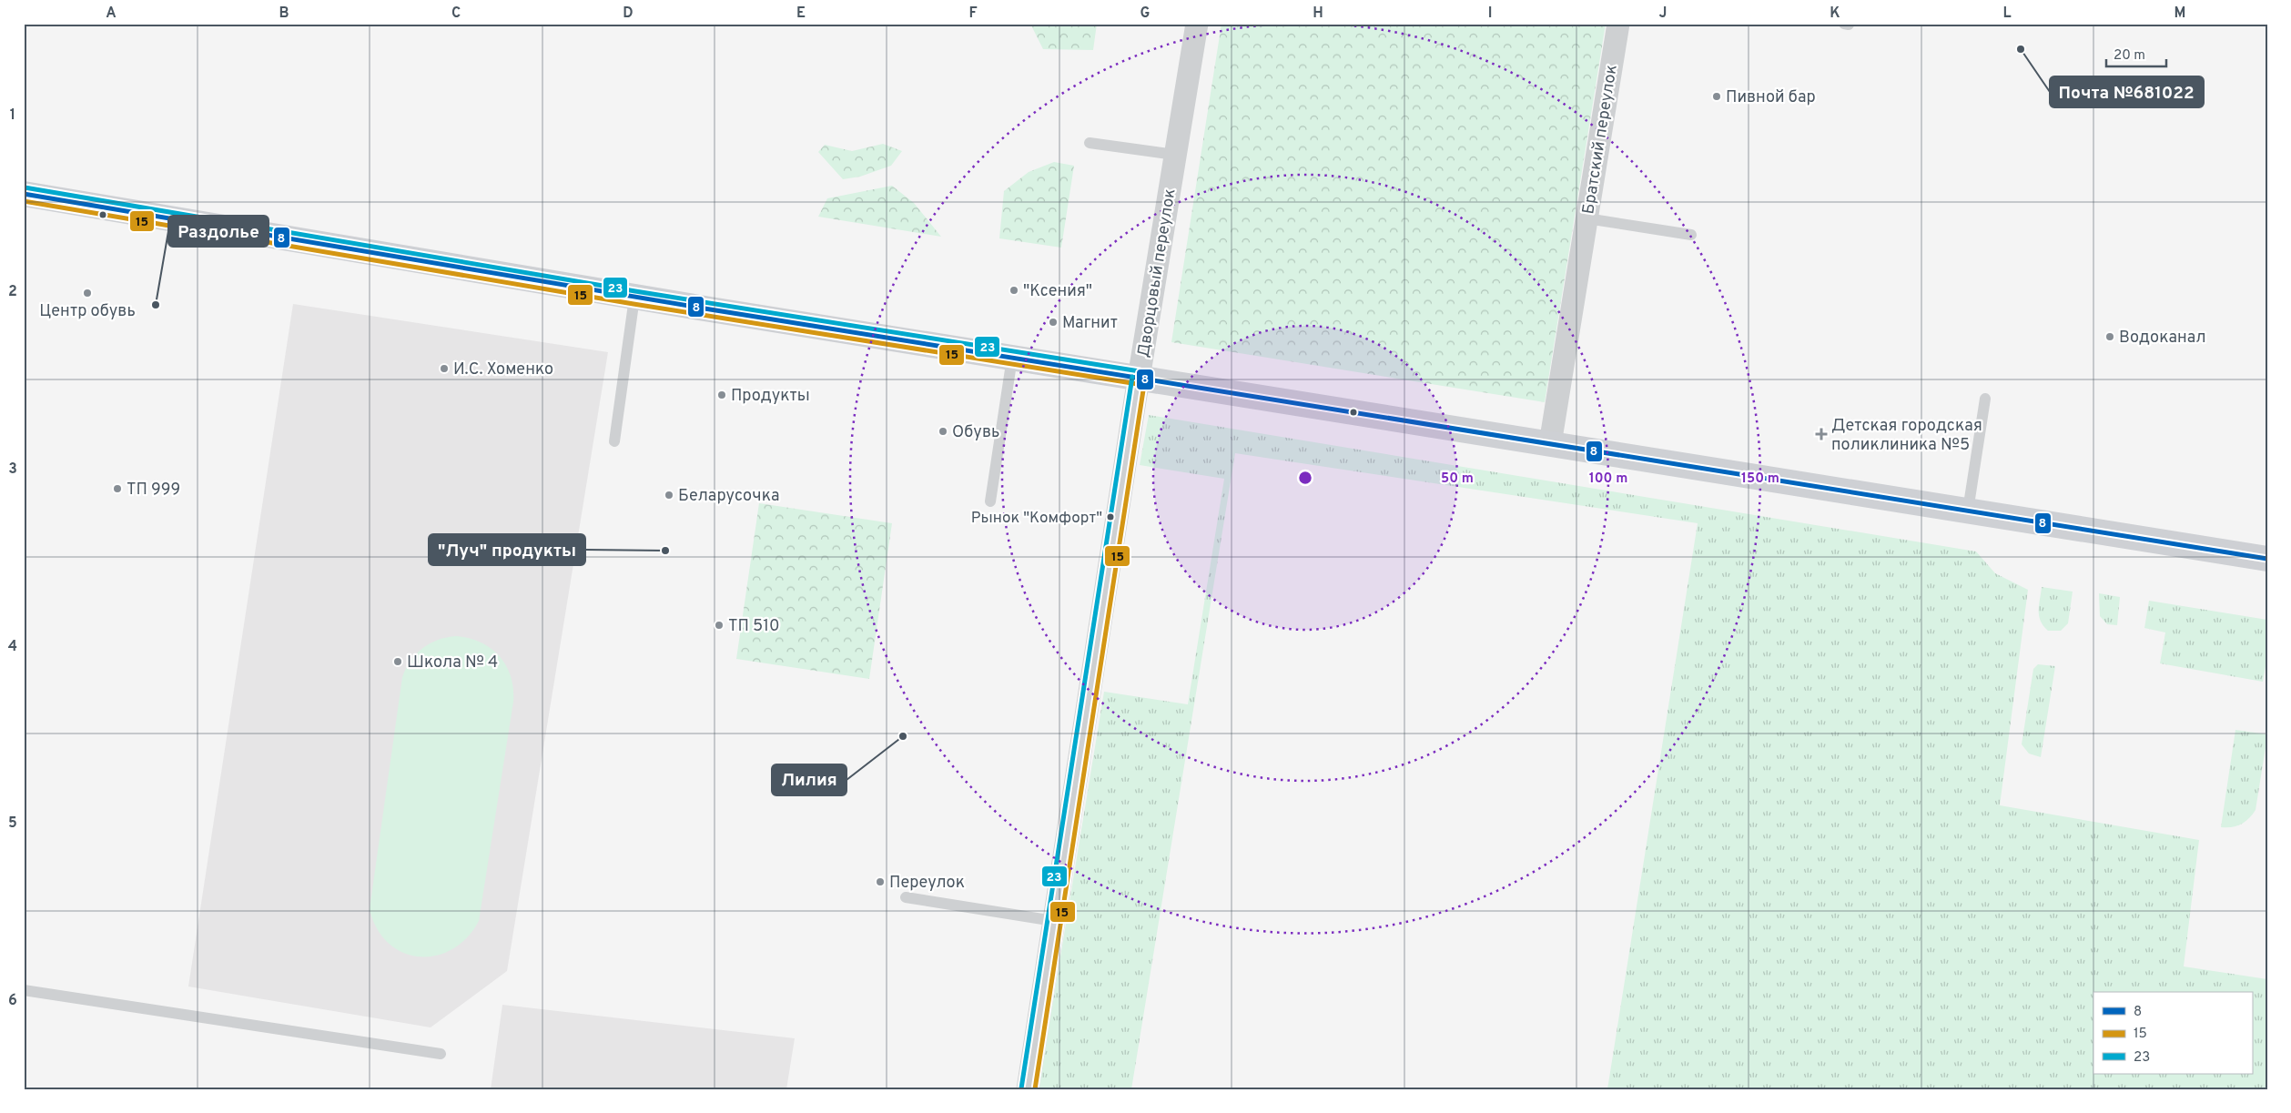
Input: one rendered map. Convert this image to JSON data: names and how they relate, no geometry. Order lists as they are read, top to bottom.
{
  "streets": {
    "street": ["Братский переулок", "Дворцовый переулок"]
  },
  "places": {
    "other": [
      "Почта №681022",
      "Пивной бар",
      "\"Ксения\"",
      "Центр обувь",
      "Раздолье",
      "Магнит",
      "Водоканал",
      "И.С. Хоменко",
      "Продукты",
      "Обувь",
      "ТП 999",
      "Беларусочка",
      "Рынок \"Комфорт\"",
      "\"Луч\" продукты",
      "ТП 510",
      "Школа № 4",
      "Лилия",
      "Переулок"
    ],
    "health": ["Детская городская поликлиника №5"]
  },
  "lines": ["transit line 23", "transit line 8", "transit line 15"],
  "legend": ["8", "15", "23"],
  "scale_bar": "20 m",
  "grid": {
    "columns": [
      "A",
      "B",
      "C",
      "D",
      "E",
      "F",
      "G",
      "H",
      "I",
      "J",
      "K",
      "L",
      "M"
    ],
    "rows": [
      "1",
      "2",
      "3",
      "4",
      "5",
      "6"
    ]
  },
  "rings": ["50 m", "100 m", "150 m"]
}
